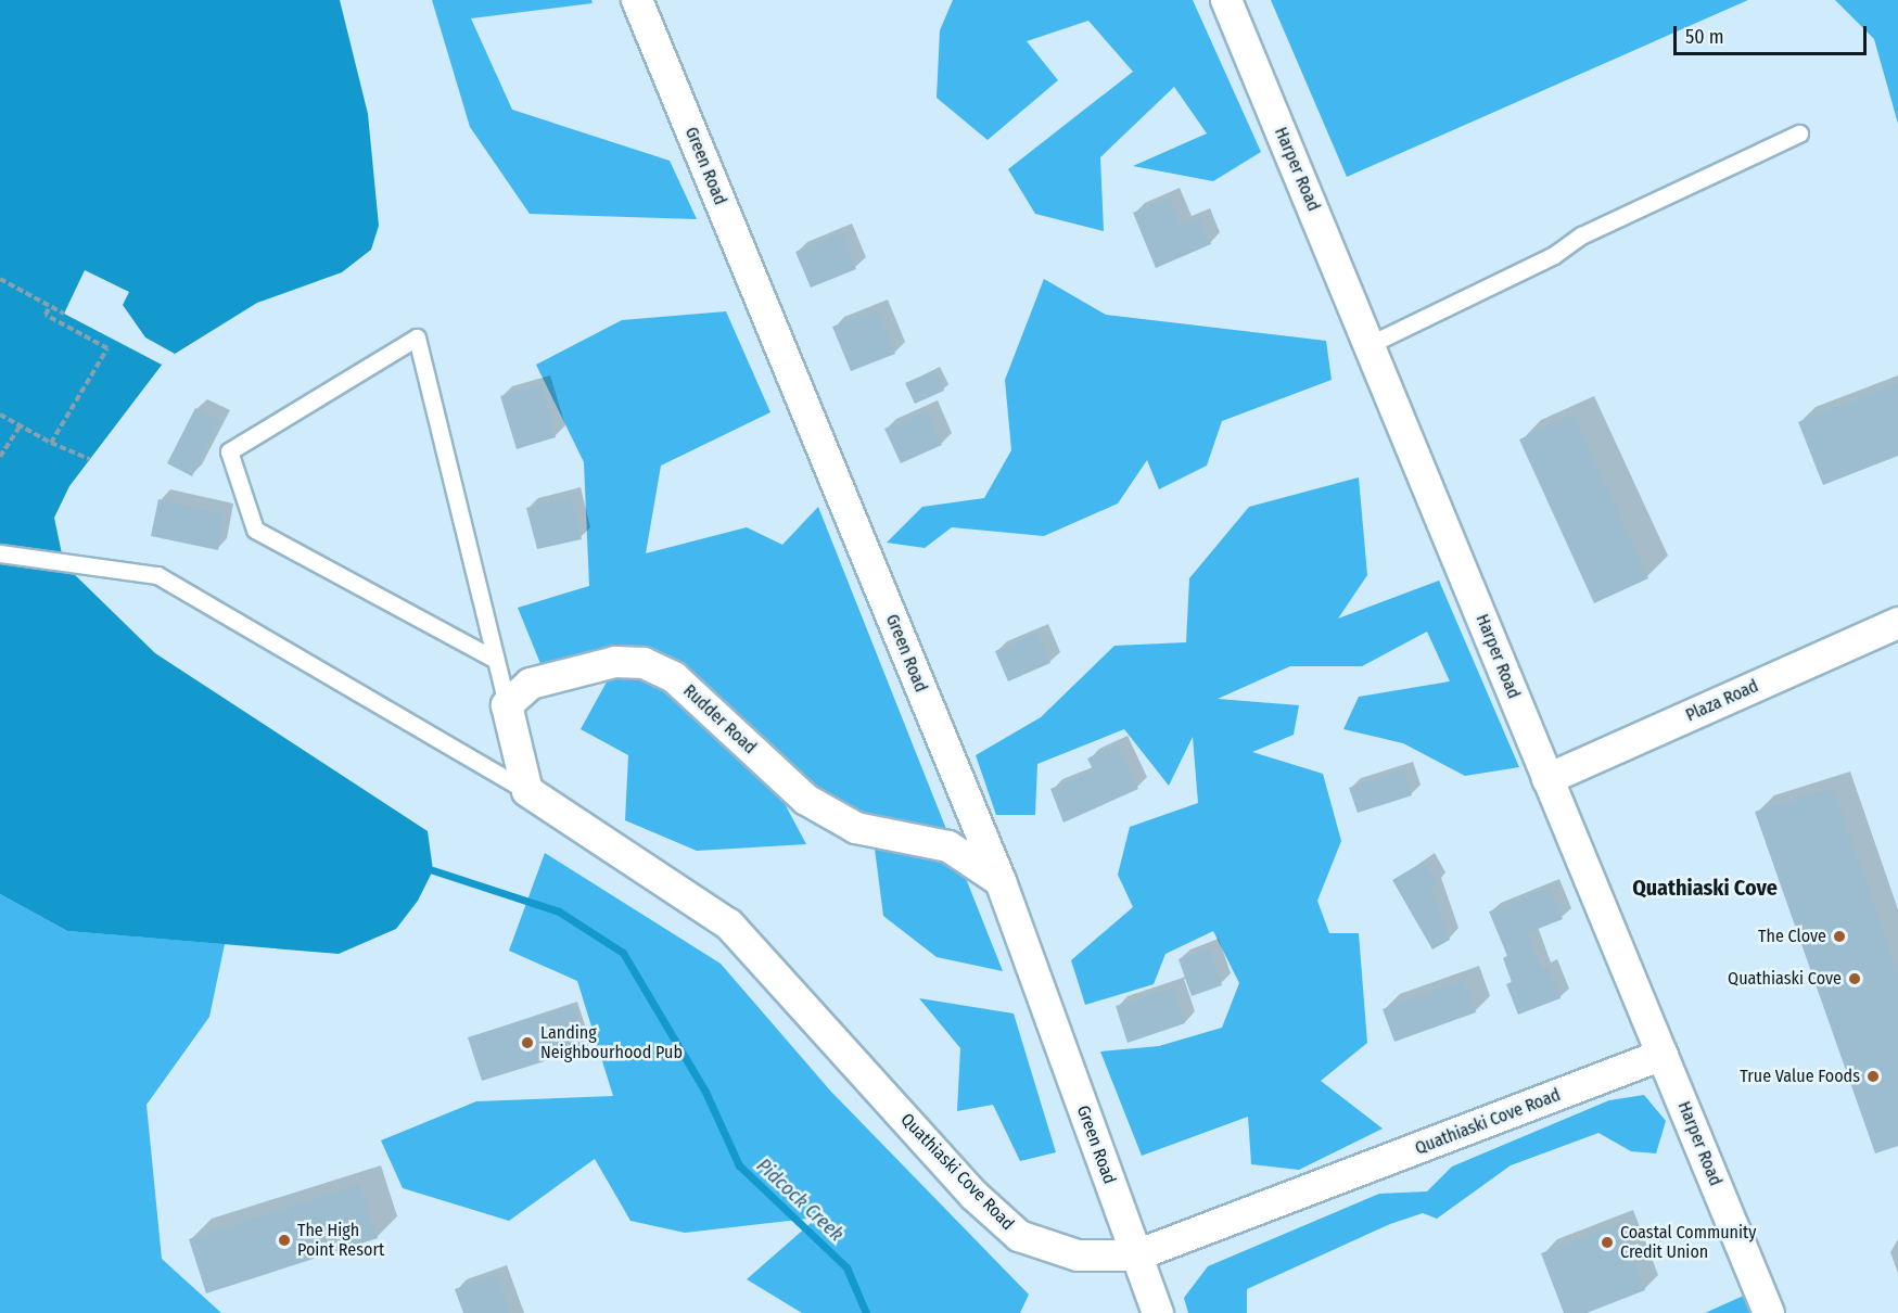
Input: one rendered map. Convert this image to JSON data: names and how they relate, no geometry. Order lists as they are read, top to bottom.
{
  "streets": {
    "street": [
      "Green Road",
      "Harper Road",
      "Plaza Road",
      "Rudder Road",
      "Quathiaski Cove Road"
    ]
  },
  "crossings": [
    ["Green Road", "Rudder Road"],
    ["Green Road", "Quathiaski Cove Road"],
    ["Harper Road", "Plaza Road"],
    ["Harper Road", "Quathiaski Cove Road"]
  ],
  "districts": ["Quathiaski Cove"],
  "water": ["Pidcock Creek"],
  "places": [
    "The Clove",
    "Quathiaski Cove",
    "Landing Neighbourhood Pub",
    "True Value Foods",
    "The High Point Resort",
    "Coastal Community Credit Union"
  ],
  "scale_bar": "50 m"
}
